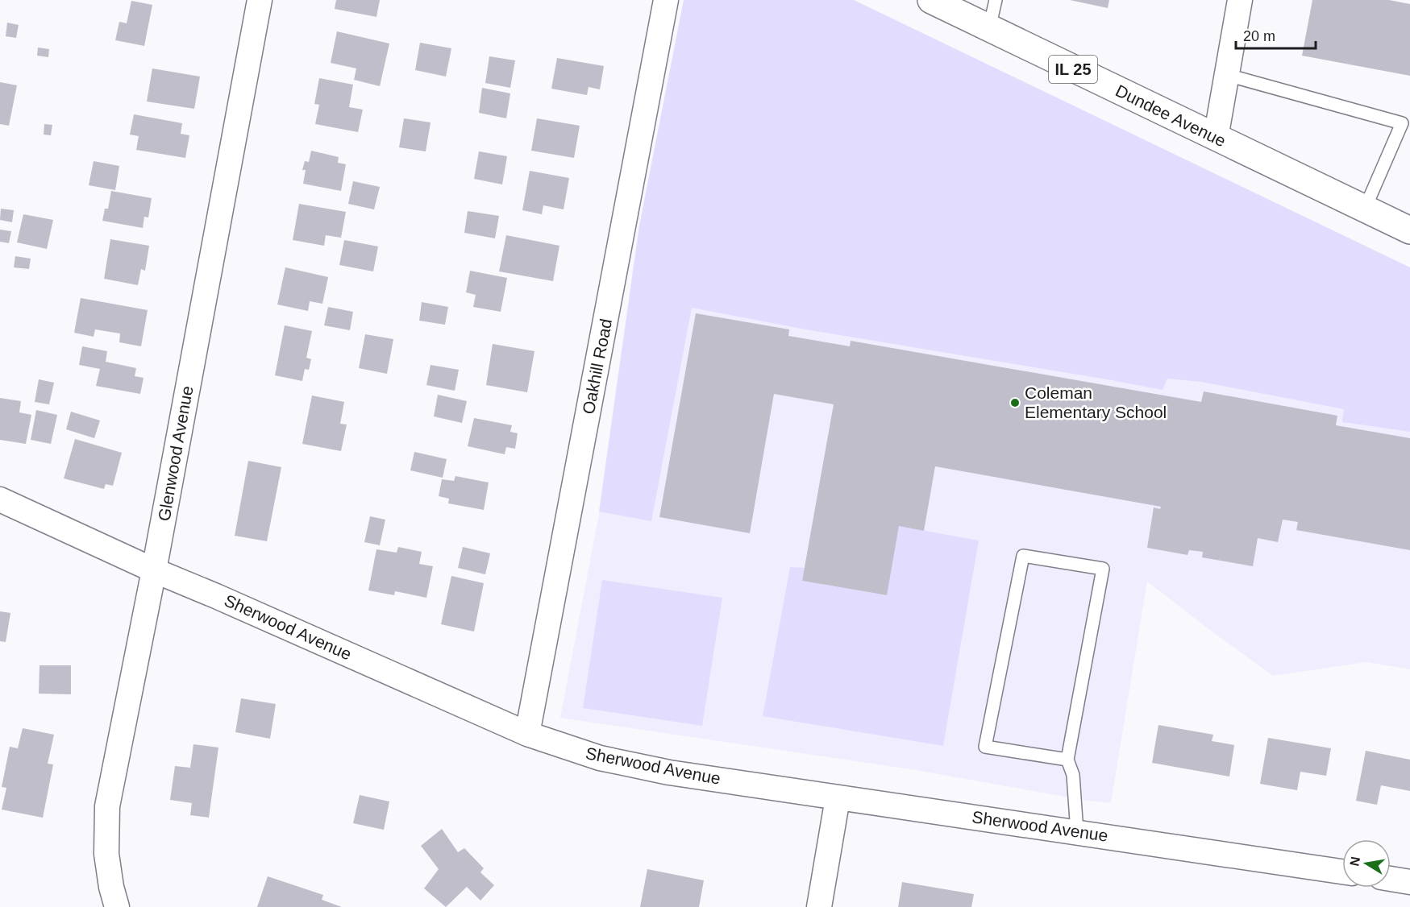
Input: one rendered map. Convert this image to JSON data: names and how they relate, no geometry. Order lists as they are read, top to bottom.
{
  "streets": {
    "main road": ["IL 25", "Dundee Avenue"],
    "street": ["Oakhill Road", "Glenwood Avenue", "Sherwood Avenue"]
  },
  "crossings": [
    ["Oakhill Road", "Sherwood Avenue"],
    ["Glenwood Avenue", "Sherwood Avenue"]
  ],
  "places": ["Coleman Elementary School"],
  "scale_bar": "20 m",
  "north": "left"
}
